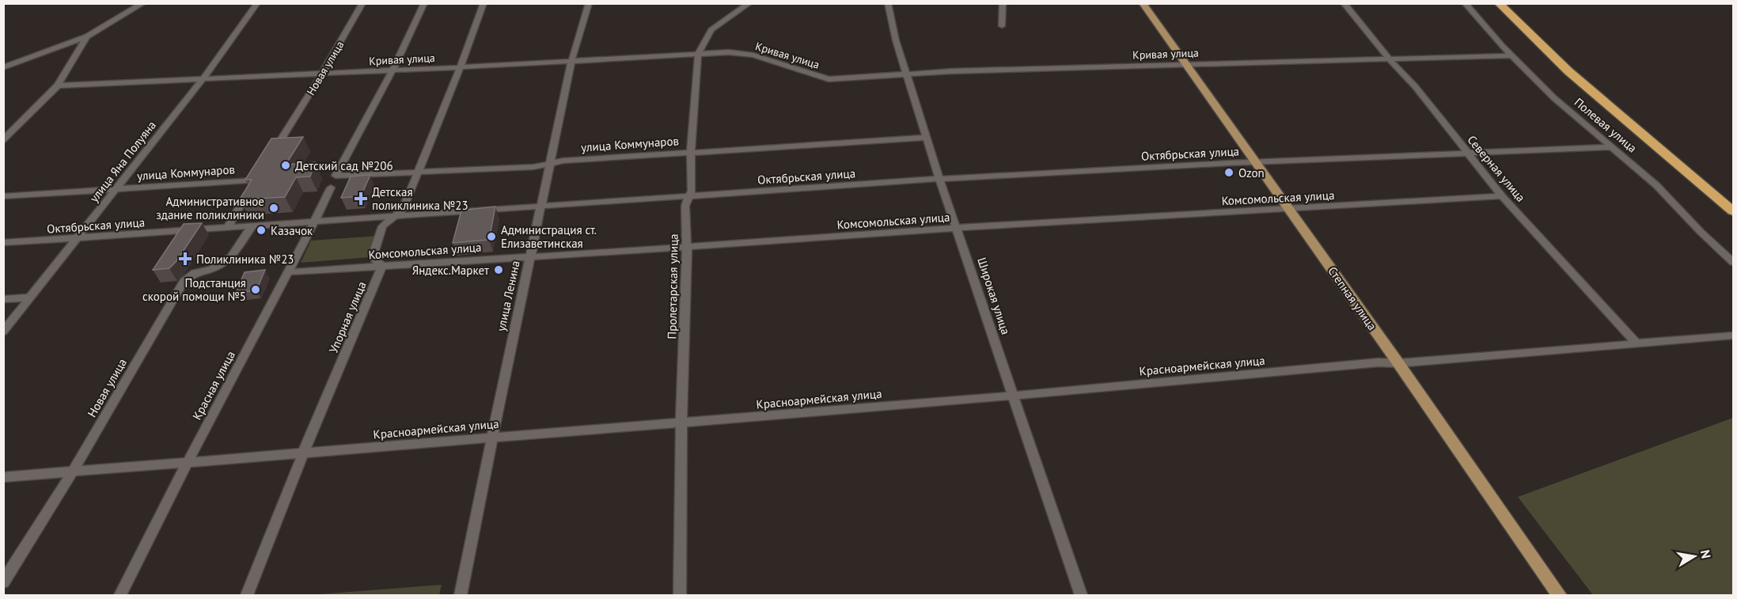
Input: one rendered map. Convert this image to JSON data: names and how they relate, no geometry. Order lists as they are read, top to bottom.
{
  "streets": {
    "highway": ["Полевая улица"],
    "main road": ["Степная улица"],
    "street": [
      "Кривая улица",
      "Новая улица",
      "улица Коммунаров",
      "Октябрьская улица",
      "улица Яна Полуяна",
      "Северная улица",
      "Комсомольская улица",
      "Пролетарская улица",
      "улица Ленина",
      "Широкая улица",
      "Упорная улица",
      "Красноармейская улица",
      "Красная улица"
    ]
  },
  "crossings": [
    ["Кривая улица", "Новая улица"],
    ["Кривая улица", "Полевая улица"],
    ["Кривая улица", "улица Коммунаров"],
    ["Кривая улица", "улица Яна Полуяна"],
    ["Кривая улица", "Северная улица"],
    ["Кривая улица", "Пролетарская улица"],
    ["Кривая улица", "улица Ленина"],
    ["Кривая улица", "Широкая улица"],
    ["Кривая улица", "Степная улица"],
    ["Новая улица", "Октябрьская улица"],
    ["Новая улица", "Красноармейская улица"],
    ["Полевая улица", "Октябрьская улица"],
    ["улица Коммунаров", "Октябрьская улица"],
    ["улица Коммунаров", "улица Яна Полуяна"],
    ["улица Коммунаров", "Пролетарская улица"],
    ["улица Коммунаров", "улица Ленина"],
    ["улица Коммунаров", "Широкая улица"],
    ["Октябрьская улица", "улица Яна Полуяна"],
    ["Октябрьская улица", "Северная улица"],
    ["Октябрьская улица", "Пролетарская улица"],
    ["Октябрьская улица", "улица Ленина"],
    ["Октябрьская улица", "Широкая улица"],
    ["Октябрьская улица", "Степная улица"],
    ["Октябрьская улица", "Красная улица"],
    ["Северная улица", "Комсомольская улица"],
    ["Северная улица", "Красноармейская улица"],
    ["Комсомольская улица", "Пролетарская улица"],
    ["Комсомольская улица", "улица Ленина"],
    ["Комсомольская улица", "Широкая улица"],
    ["Комсомольская улица", "Степная улица"],
    ["Комсомольская улица", "Упорная улица"],
    ["Комсомольская улица", "Красная улица"],
    ["Пролетарская улица", "Красноармейская улица"],
    ["улица Ленина", "Красноармейская улица"],
    ["Широкая улица", "Красноармейская улица"],
    ["Степная улица", "Красноармейская улица"],
    ["Упорная улица", "Красноармейская улица"],
    ["Красноармейская улица", "Красная улица"]
  ],
  "places": {
    "other": [
      "Детский сад №206",
      "Ozon",
      "Административное здание поликлиники",
      "Казачок",
      "Администрация ст. Елизаветинская",
      "Яндекс.Маркет",
      "Подстанция скорой помощи №5"
    ],
    "health": ["Детская поликлиника №23", "Поликлиника №23"]
  },
  "north": "right"
}
